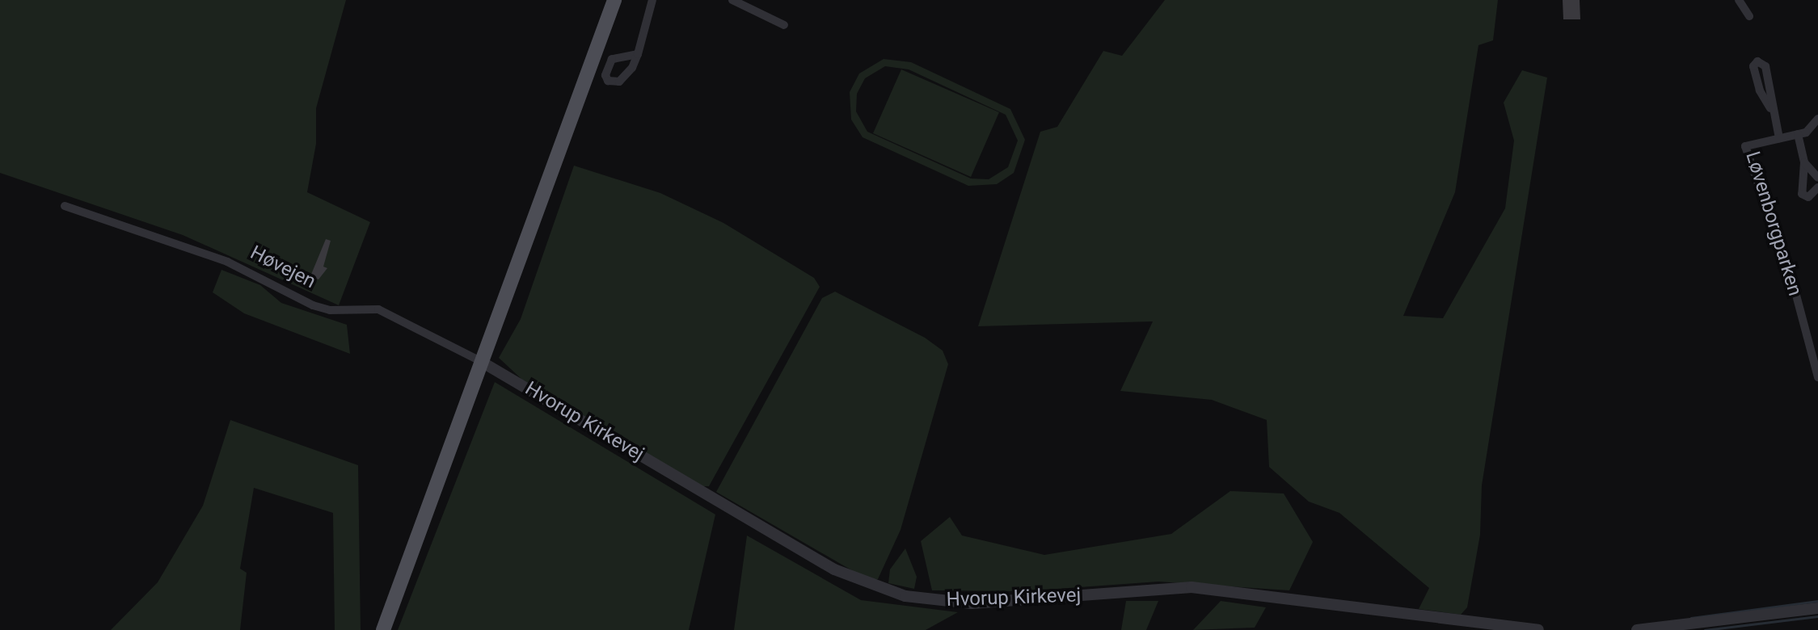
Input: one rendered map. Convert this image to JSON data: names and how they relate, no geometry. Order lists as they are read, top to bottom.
{
  "streets": {
    "street": ["Løvenborgparken", "Høvejen", "Hvorup Kirkevej"]
  },
  "crossings": [
    ["Høvejen", "Hvorup Kirkevej"]
  ]
}
